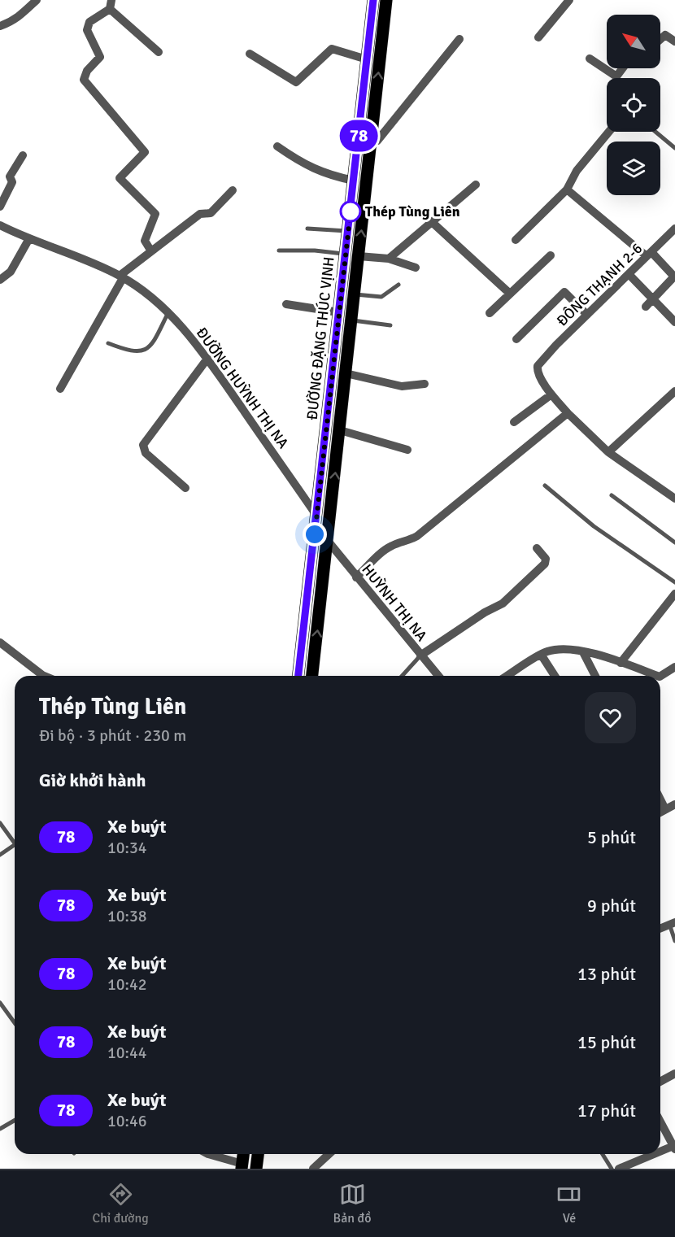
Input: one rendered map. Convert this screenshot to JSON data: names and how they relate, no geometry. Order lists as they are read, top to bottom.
{
  "streets": {
    "main road": ["ĐƯỜNG ĐẶNG THÚC VỊNH"],
    "street": ["ĐÔNG THẠNH 2-6", "ĐƯỜNG HUỲNH THỊ NA", "HUỲNH THỊ NA"]
  },
  "crossings": [
    ["ĐƯỜNG ĐẶNG THÚC VỊNH", "ĐƯỜNG HUỲNH THỊ NA"],
    ["ĐƯỜNG ĐẶNG THÚC VỊNH", "HUỲNH THỊ NA"]
  ],
  "places": ["Thép Tùng Liên"],
  "lines": ["bus line 78"],
  "north": "top left",
  "page": {
    "on_map": "78",
    "heading": [
      ["Thép Tùng Liên", "Đi bộ · 3 phút · 230 m"],
      "Giờ khởi hành"
    ],
    "list": [
      {
        "mark": "78",
        "name": "Xe buýt",
        "note": "10:34",
        "value": "5 phút"
      },
      {
        "mark": "78",
        "name": "Xe buýt",
        "note": "10:38",
        "value": "9 phút"
      },
      {
        "mark": "78",
        "name": "Xe buýt",
        "note": "10:42",
        "value": "13 phút"
      },
      {
        "mark": "78",
        "name": "Xe buýt",
        "note": "10:44",
        "value": "15 phút"
      },
      {
        "mark": "78",
        "name": "Xe buýt",
        "note": "10:46",
        "value": "17 phút"
      }
    ],
    "tabs": ["Chỉ đường", "Bản đồ", "Vé"]
  }
}
